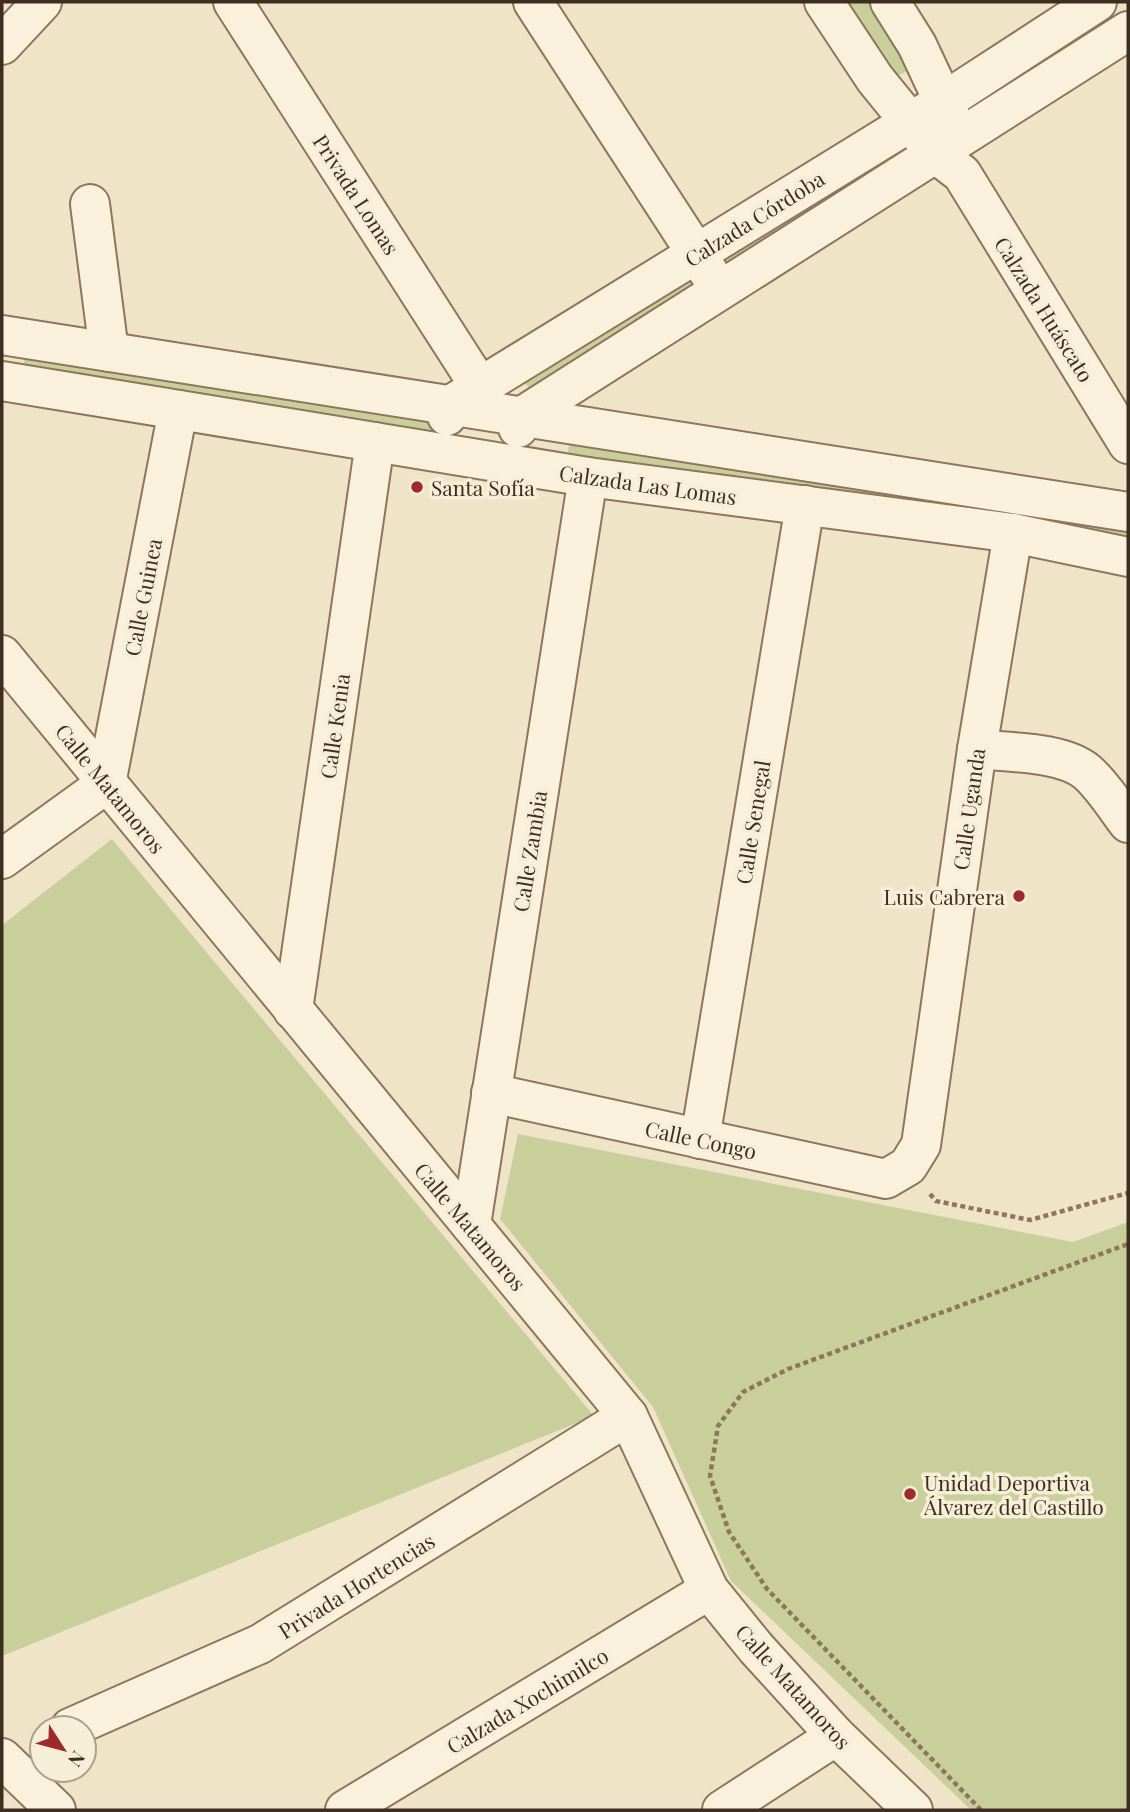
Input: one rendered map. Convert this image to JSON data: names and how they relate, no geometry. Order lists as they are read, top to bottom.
{
  "streets": {
    "street": [
      "Privada Lomas",
      "Calzada Córdoba",
      "Calzada Huáscato",
      "Calzada Las Lomas",
      "Calle Guinea",
      "Calle Kenia",
      "Calle Matamoros",
      "Calle Uganda",
      "Calle Senegal",
      "Calle Zambia",
      "Calle Congo",
      "Privada Hortencias",
      "Calzada Xochimilco"
    ]
  },
  "crossings": [
    ["Privada Lomas", "Calzada Córdoba"],
    ["Calzada Córdoba", "Calzada Huáscato"],
    ["Calzada Las Lomas", "Calle Guinea"],
    ["Calzada Las Lomas", "Calle Kenia"],
    ["Calzada Las Lomas", "Calle Uganda"],
    ["Calzada Las Lomas", "Calle Senegal"],
    ["Calzada Las Lomas", "Calle Zambia"],
    ["Calle Guinea", "Calle Matamoros"],
    ["Calle Kenia", "Calle Matamoros"],
    ["Calle Matamoros", "Calle Zambia"],
    ["Calle Matamoros", "Privada Hortencias"],
    ["Calle Matamoros", "Calzada Xochimilco"],
    ["Calle Uganda", "Calle Congo"],
    ["Calle Senegal", "Calle Congo"],
    ["Calle Zambia", "Calle Congo"]
  ],
  "places": ["Santa Sofía", "Luis Cabrera", "Unidad Deportiva Álvarez del Castillo"],
  "north": "bottom right"
}
